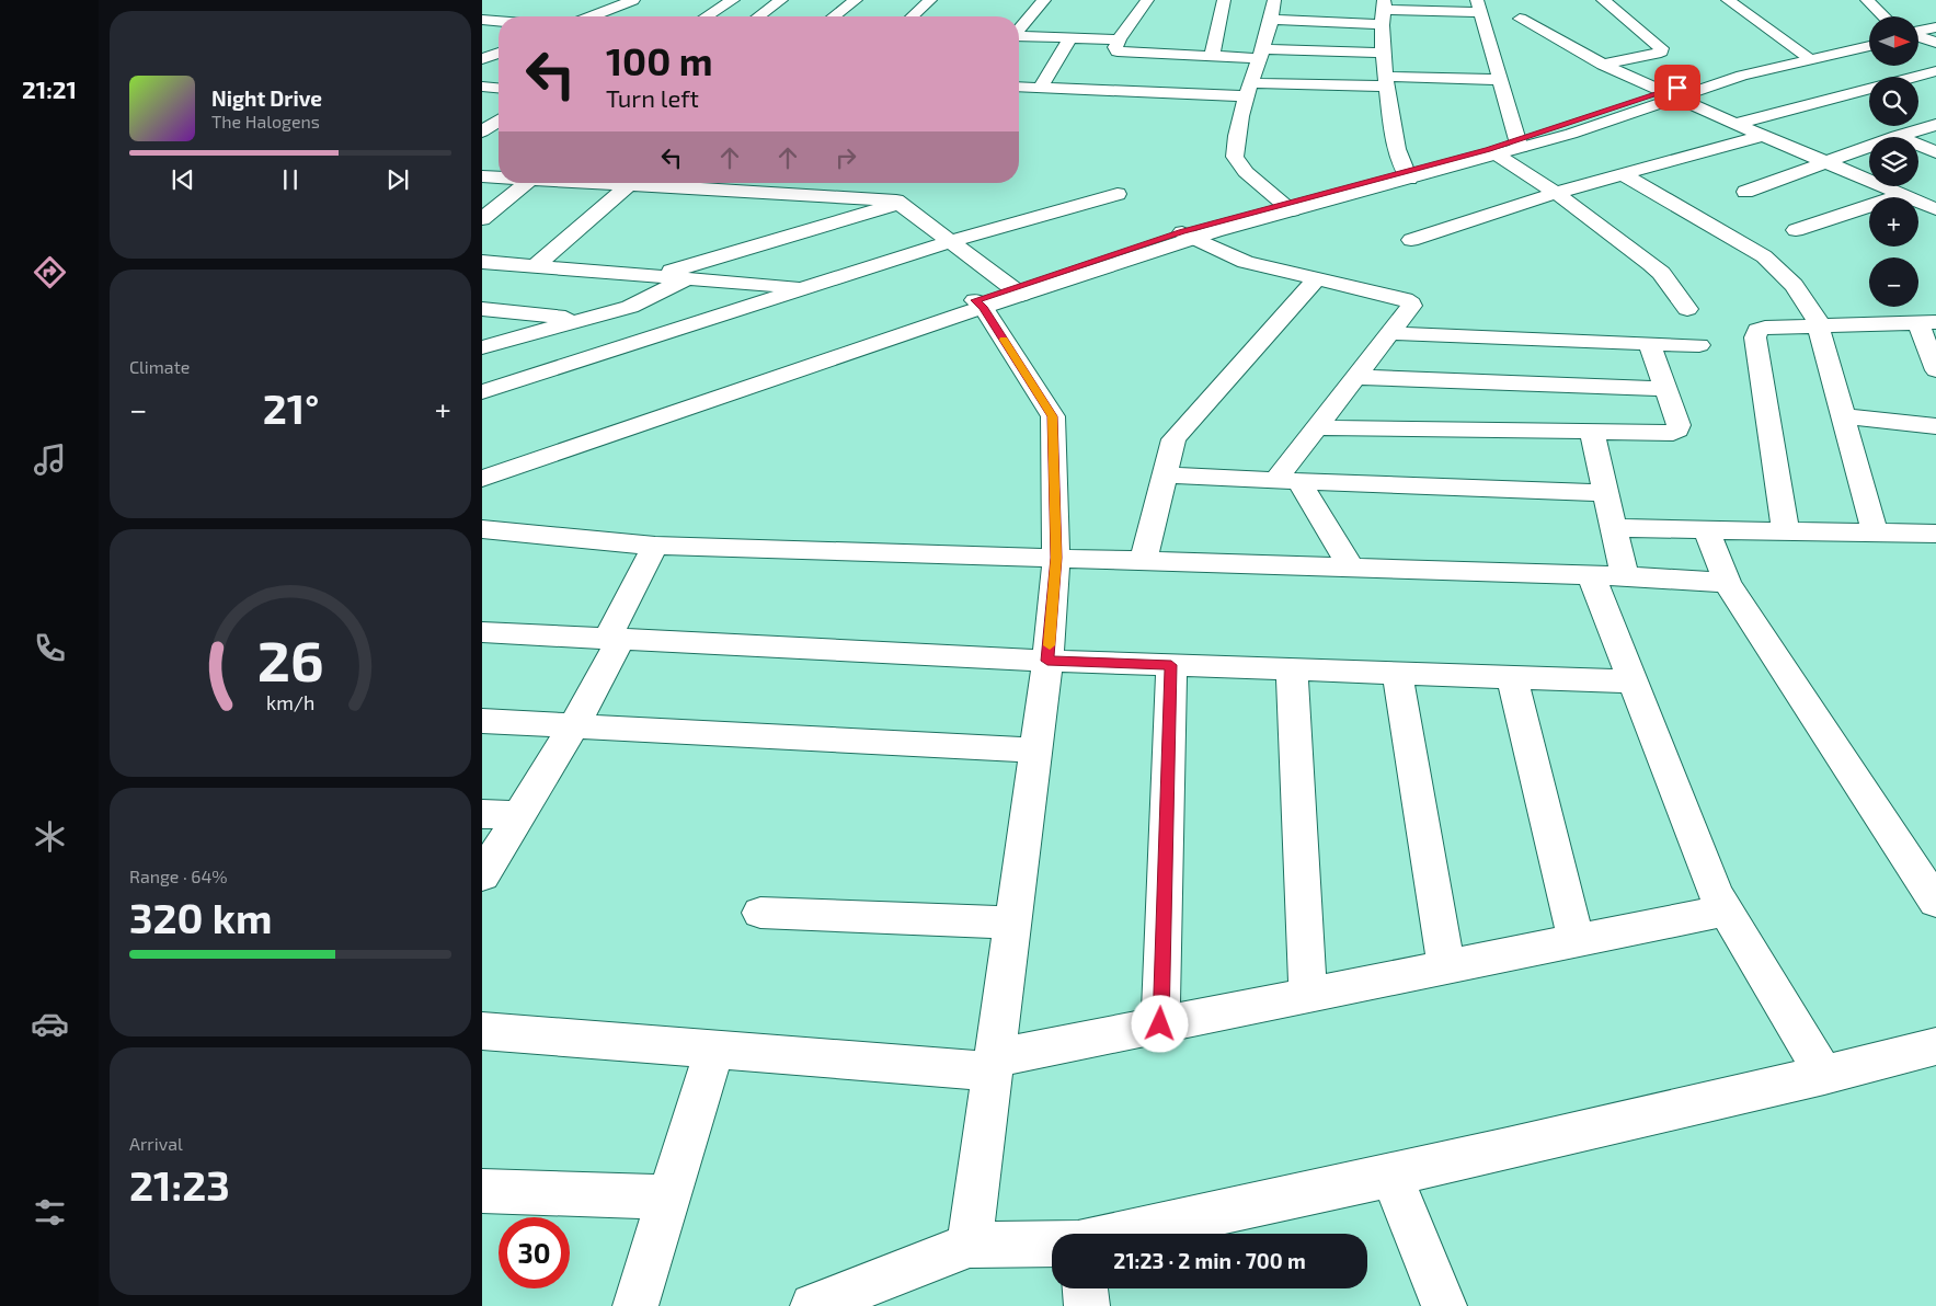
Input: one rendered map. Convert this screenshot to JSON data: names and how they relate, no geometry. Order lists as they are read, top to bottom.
{
  "north": "right",
  "page": {
    "tabs": "21:21",
    "map_buttons": ["+", "−"],
    "turn": ["100 m", "Turn left"],
    "song": ["Night Drive", "The Halogens"],
    "tile": [
      "Climate",
      ["Range · 64%", "320 km"],
      ["Arrival", "21:23"]
    ],
    "heat": ["−", "21°", "+"],
    "limit": "30",
    "trip": "21:23 · 2 min · 700 m",
    "gauge": ["26", "km/h"]
  }
}
